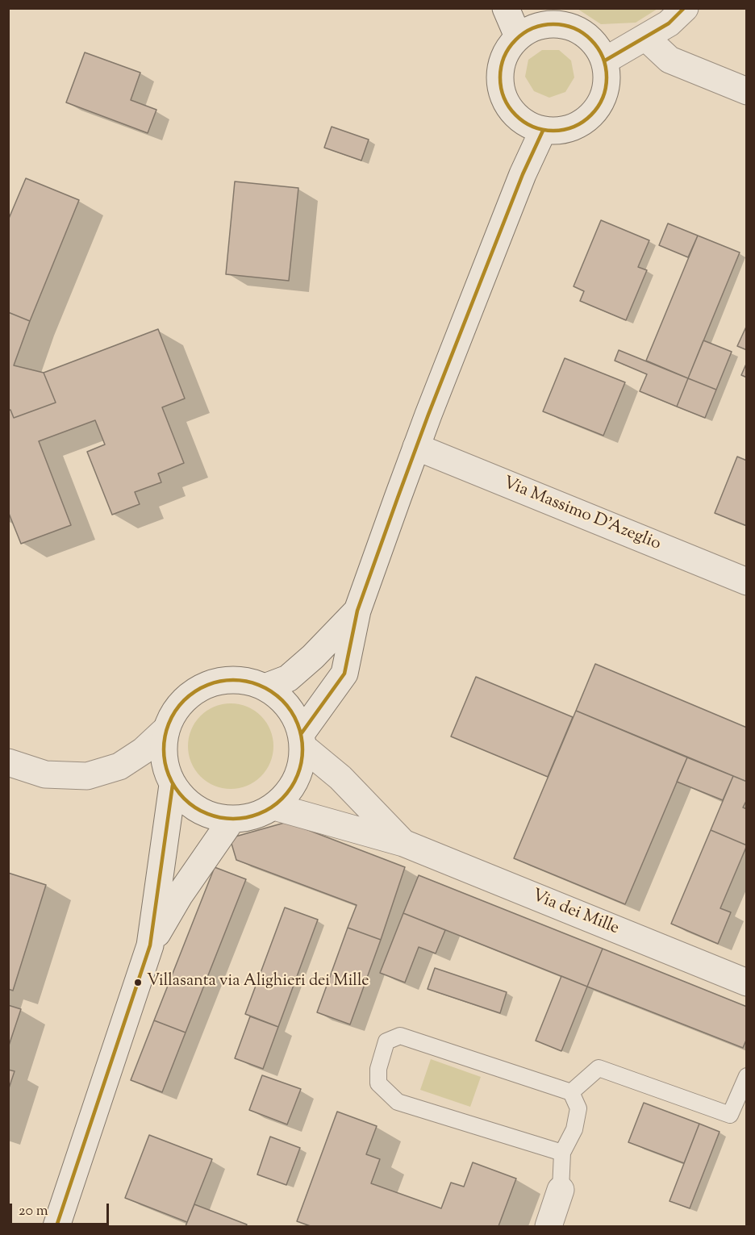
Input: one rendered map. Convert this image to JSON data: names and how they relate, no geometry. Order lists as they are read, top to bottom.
{
  "streets": {
    "street": ["Via Massimo D'Azeglio", "Via dei Mille"]
  },
  "places": ["Villasanta via Alighieri dei Mille"],
  "scale_bar": "20 m"
}
